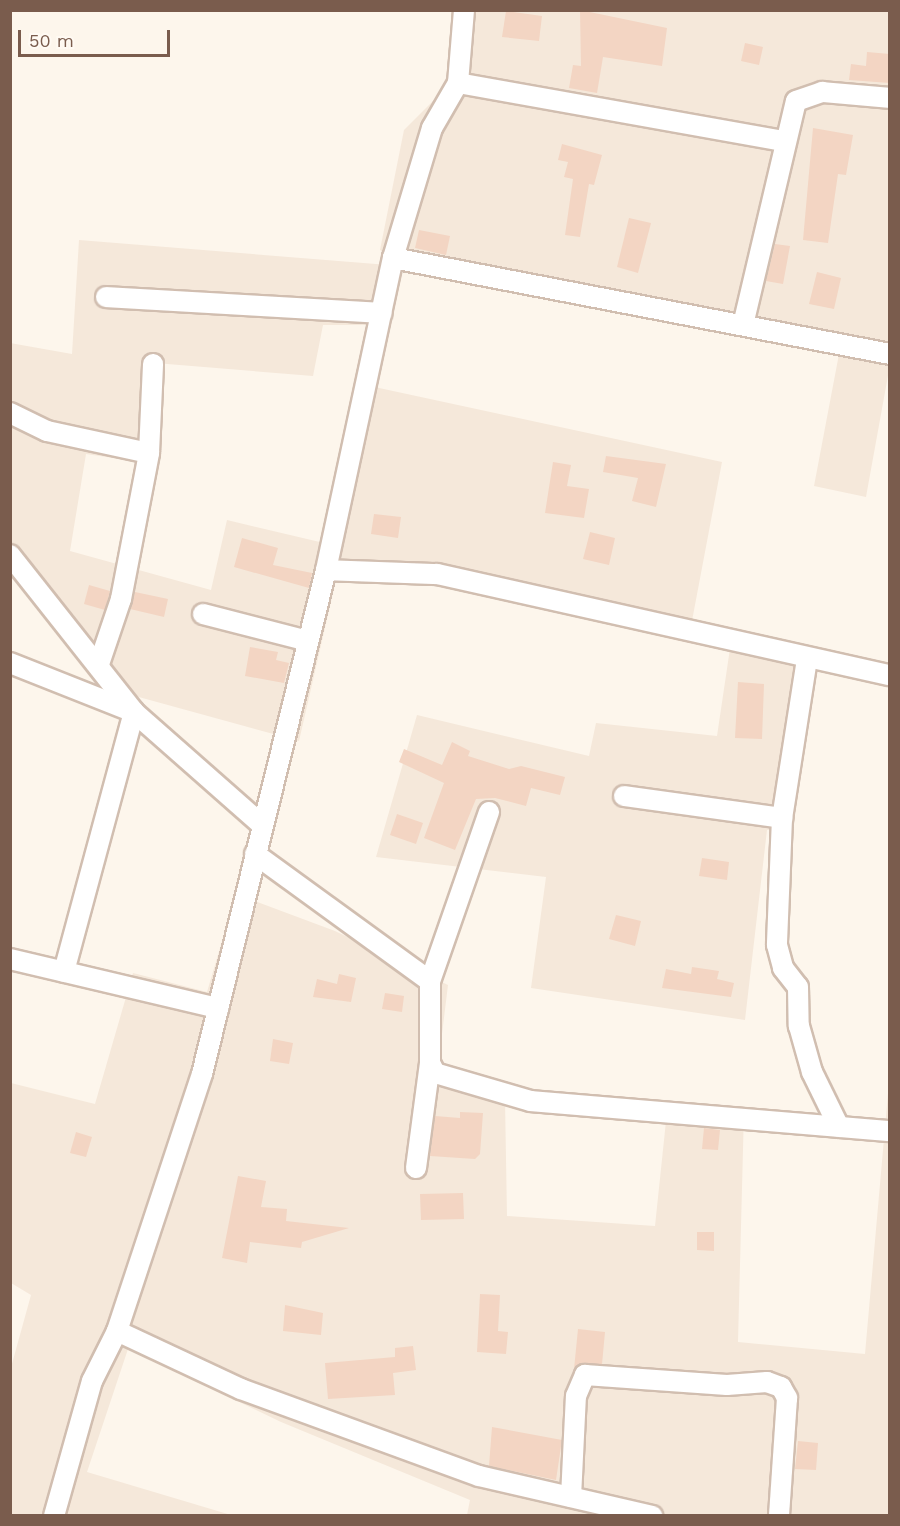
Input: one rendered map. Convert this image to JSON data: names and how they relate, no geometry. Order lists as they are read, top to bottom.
{
  "scale_bar": "50 m"
}
